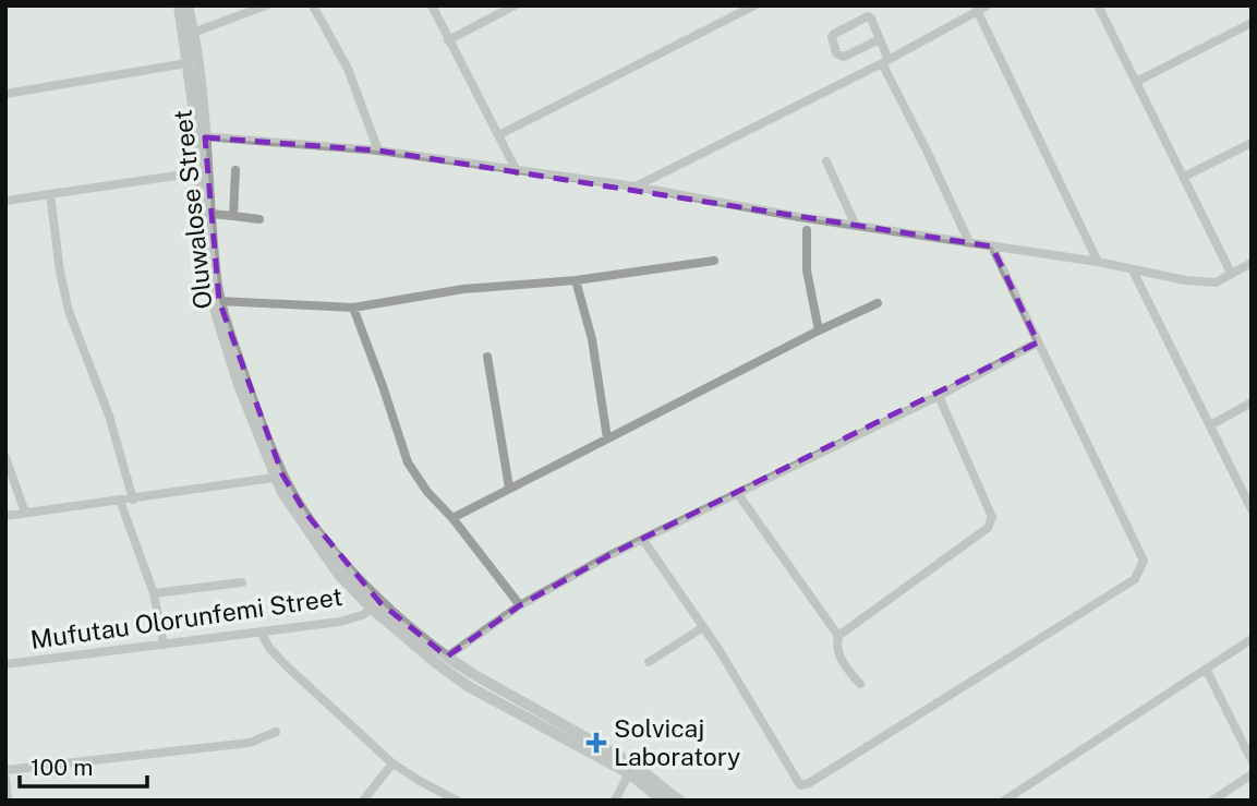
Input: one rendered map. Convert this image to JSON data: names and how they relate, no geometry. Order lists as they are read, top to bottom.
{
  "streets": {
    "street": ["Oluwalose Street", "Mufutau Olorunfemi Street"]
  },
  "crossings": [
    ["Oluwalose Street", "Mufutau Olorunfemi Street"]
  ],
  "places": {
    "health": ["Solvicaj Laboratory"]
  },
  "scale_bar": "100 m"
}
